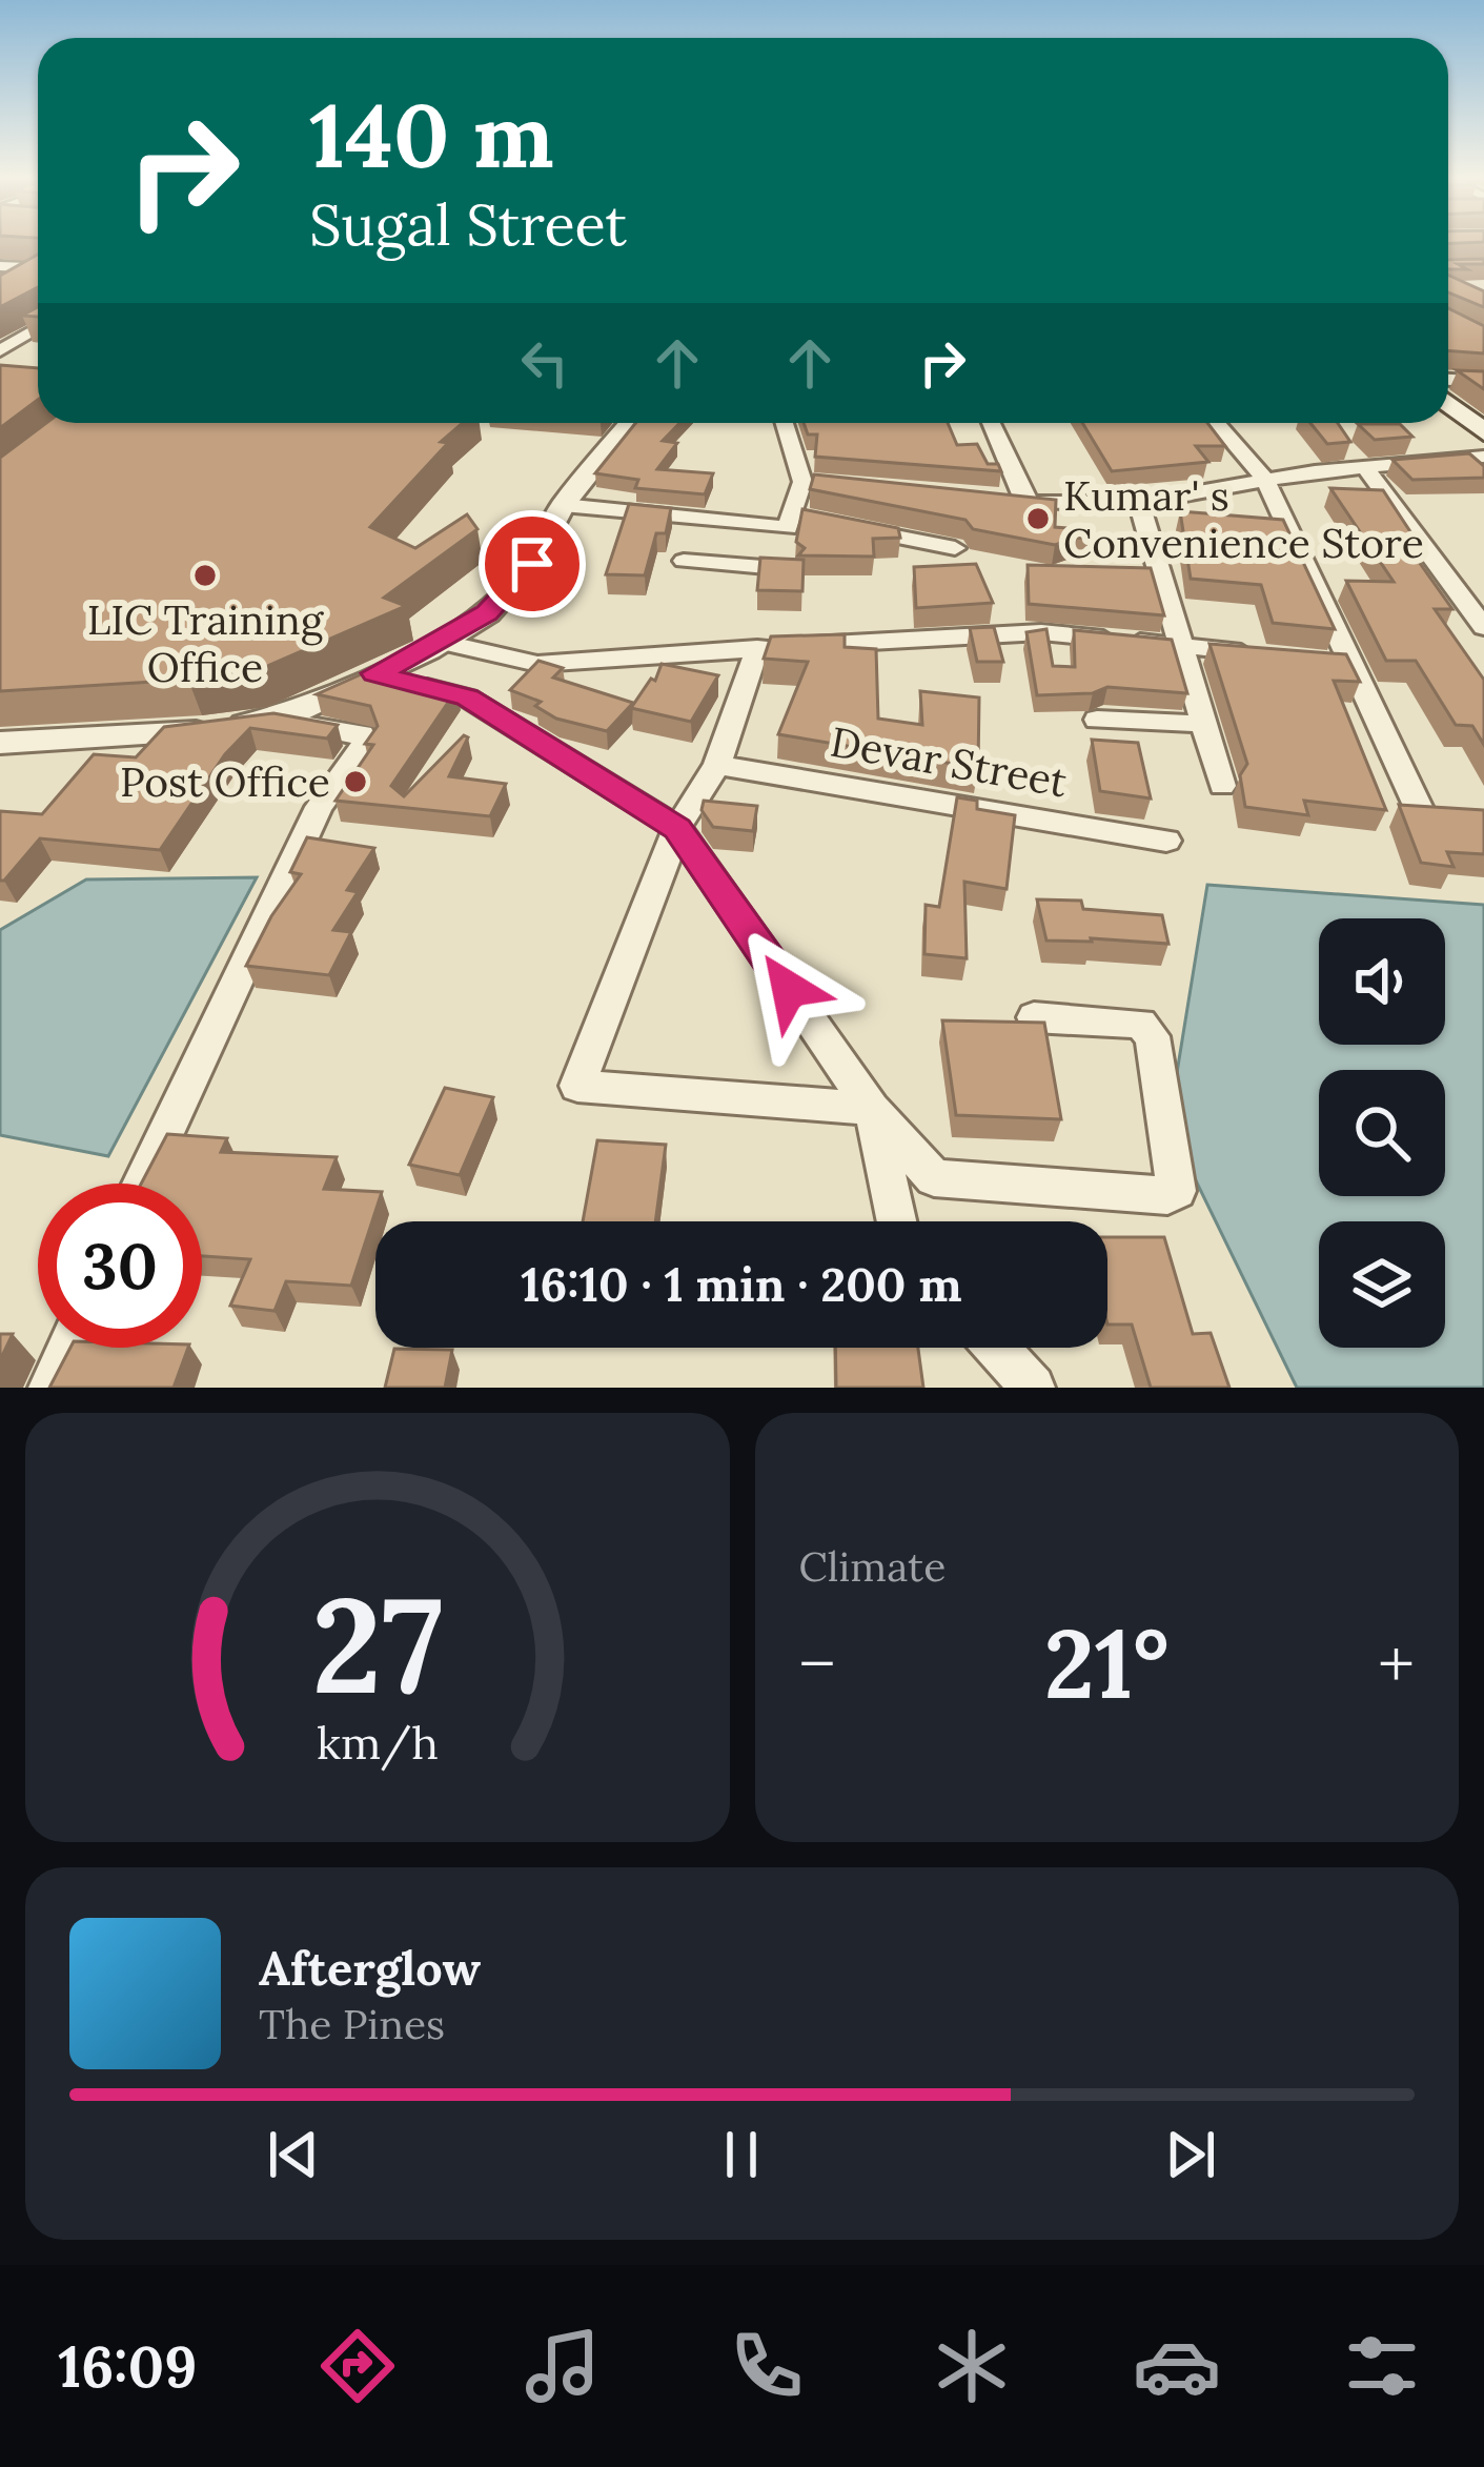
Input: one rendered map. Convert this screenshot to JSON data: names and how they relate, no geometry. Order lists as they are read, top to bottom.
{
  "streets": {
    "street": ["Devar Street"]
  },
  "places": ["Kumar' s Convenience Store", "LIC Training Office", "Post Office"],
  "page": {
    "turn": ["140 m", "Sugal Street"],
    "limit": "30",
    "trip": "16:10 · 1 min · 200 m",
    "tile": "Climate",
    "heat": ["−", "21°", "+"],
    "song": ["Afterglow", "The Pines"],
    "tabs": "16:09",
    "gauge": ["27", "km/h"]
  }
}
